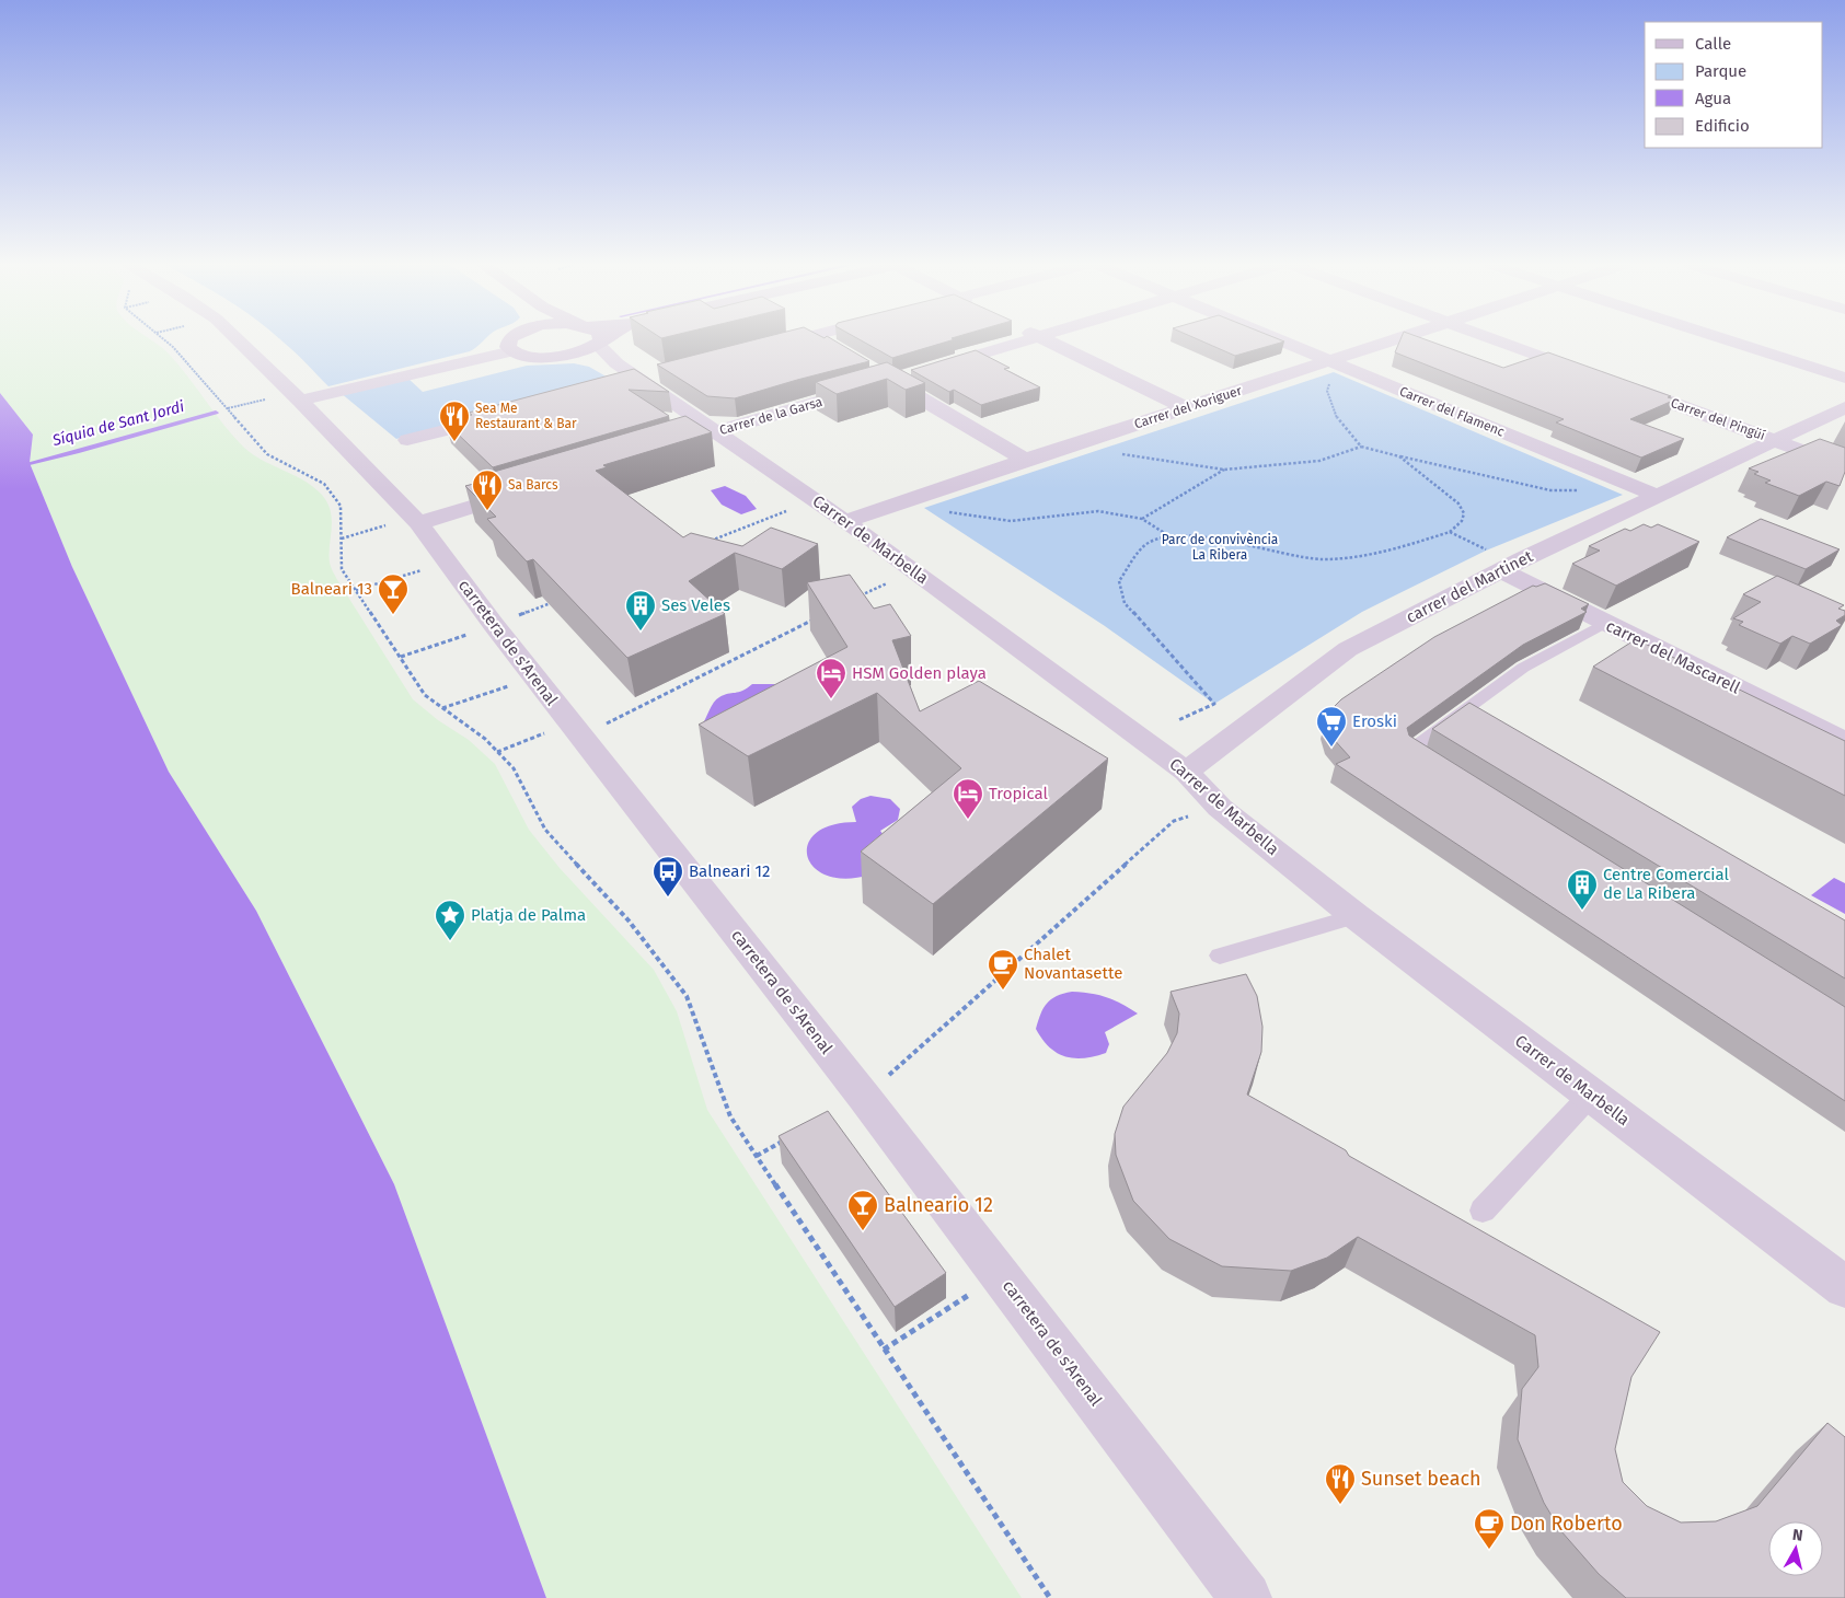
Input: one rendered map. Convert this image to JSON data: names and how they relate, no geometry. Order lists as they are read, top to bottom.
{
  "streets": {
    "street": [
      "Carrer del Xoriguer",
      "Carrer del Flamenc",
      "Carrer de la Garsa",
      "Carrer del Pingüí",
      "Carrer de Marbella",
      "carrer del Martinet",
      "carretera de s'Arenal",
      "carrer del Mascarell"
    ]
  },
  "crossings": [
    ["Carrer del Xoriguer", "Carrer del Flamenc"],
    ["Carrer del Xoriguer", "Carrer de Marbella"],
    ["Carrer del Flamenc", "carrer del Martinet"],
    ["Carrer de la Garsa", "Carrer de Marbella"],
    ["Carrer del Pingüí", "carrer del Martinet"],
    ["Carrer de Marbella", "carrer del Martinet"],
    ["carrer del Martinet", "carrer del Mascarell"]
  ],
  "water": ["Síquia de Sant Jordi"],
  "parks": ["Parc de convivència La Ribera"],
  "places": {
    "restaurant": ["Sea Me Restaurant & Bar", "Sa Barcs", "Sunset beach"],
    "bar": ["Balneari 13", "Balneario 12"],
    "building": ["Ses Veles", "Centre Comercial de La Ribera"],
    "hotel": ["HSM Golden playa", "Tropical"],
    "supermarket": ["Eroski"],
    "bus stop": ["Balneari 12"],
    "place": ["Platja de Palma"],
    "cafe": ["Chalet Novantasette", "Don Roberto"]
  },
  "legend": [
    "Calle",
    "Parque",
    "Agua",
    "Edificio"
  ],
  "north": "top"
}
